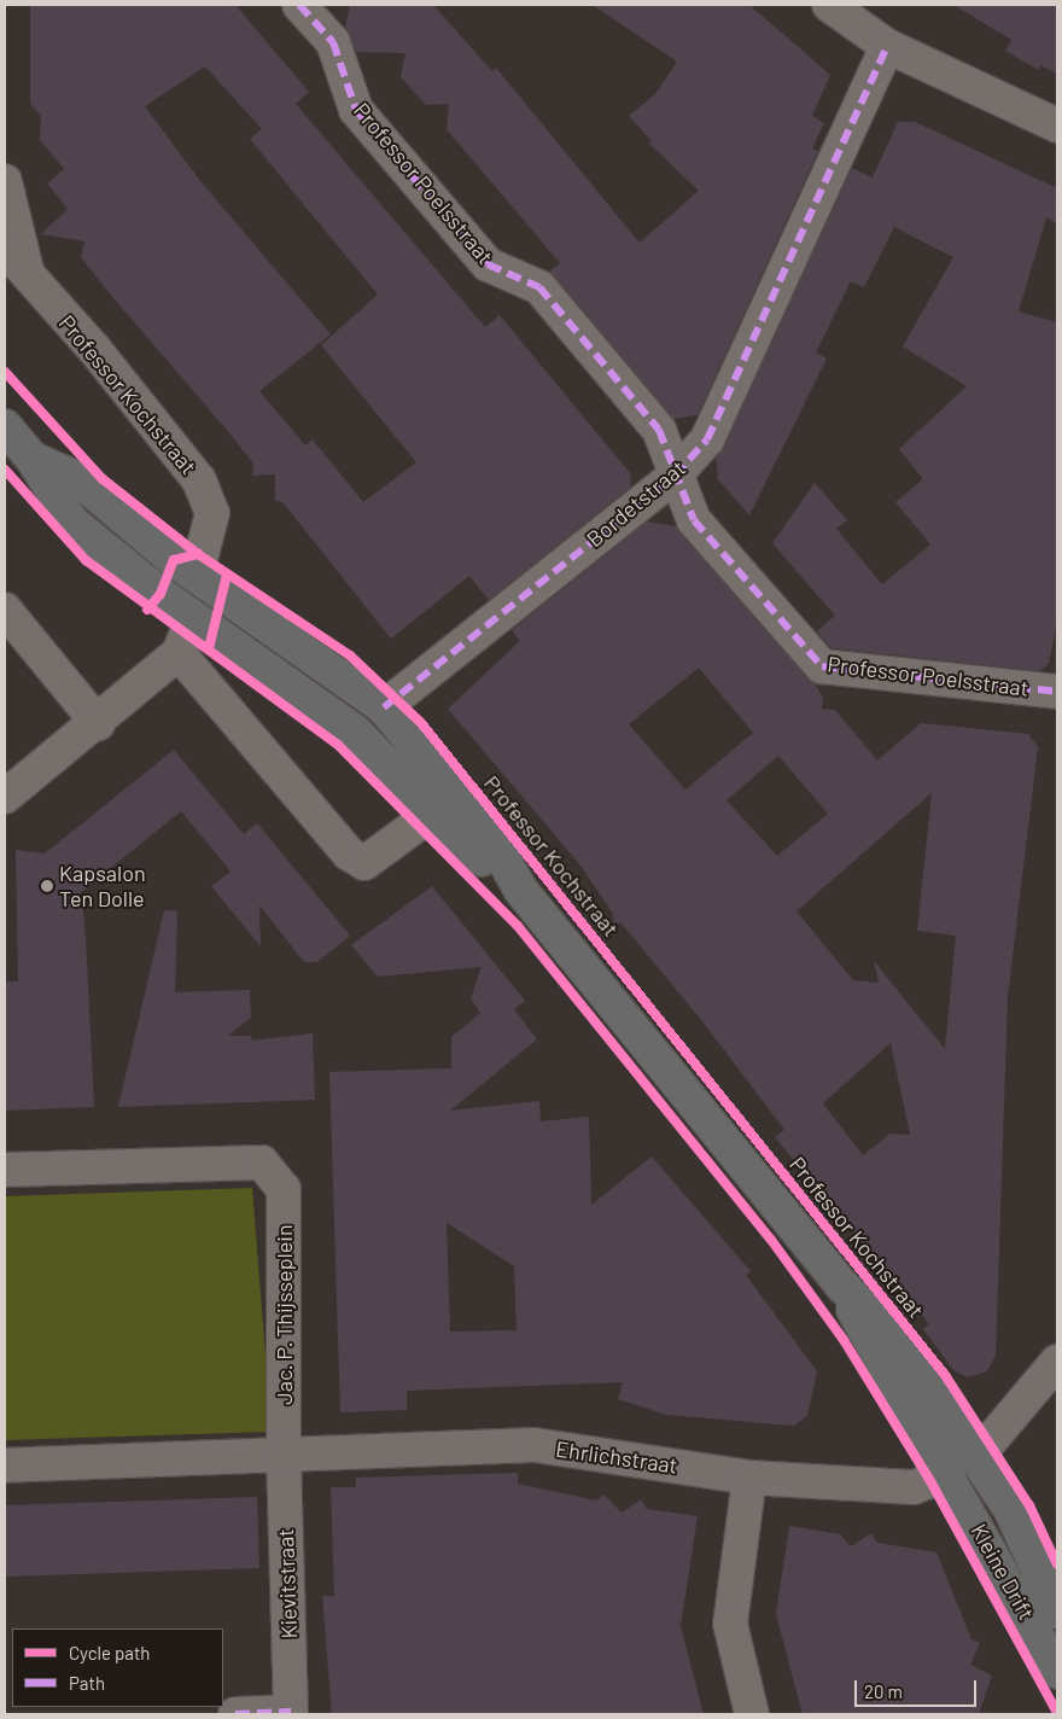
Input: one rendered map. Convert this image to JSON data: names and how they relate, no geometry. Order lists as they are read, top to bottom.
{
  "streets": {
    "main road": ["Professor Kochstraat", "Kleine Drift"],
    "street": [
      "Professor Poelsstraat",
      "Bordetstraat",
      "Jac. P. Thijsseplein",
      "Ehrlichstraat",
      "Kievitstraat"
    ]
  },
  "crossings": [
    ["Professor Poelsstraat", "Bordetstraat"],
    ["Professor Kochstraat", "Bordetstraat"],
    ["Professor Kochstraat", "Ehrlichstraat"],
    ["Professor Kochstraat", "Kleine Drift"],
    ["Jac. P. Thijsseplein", "Ehrlichstraat"],
    ["Jac. P. Thijsseplein", "Kievitstraat"],
    ["Ehrlichstraat", "Kleine Drift"],
    ["Ehrlichstraat", "Kievitstraat"]
  ],
  "places": ["Kapsalon Ten Dolle"],
  "legend": ["Cycle path", "Path"],
  "scale_bar": "20 m"
}
